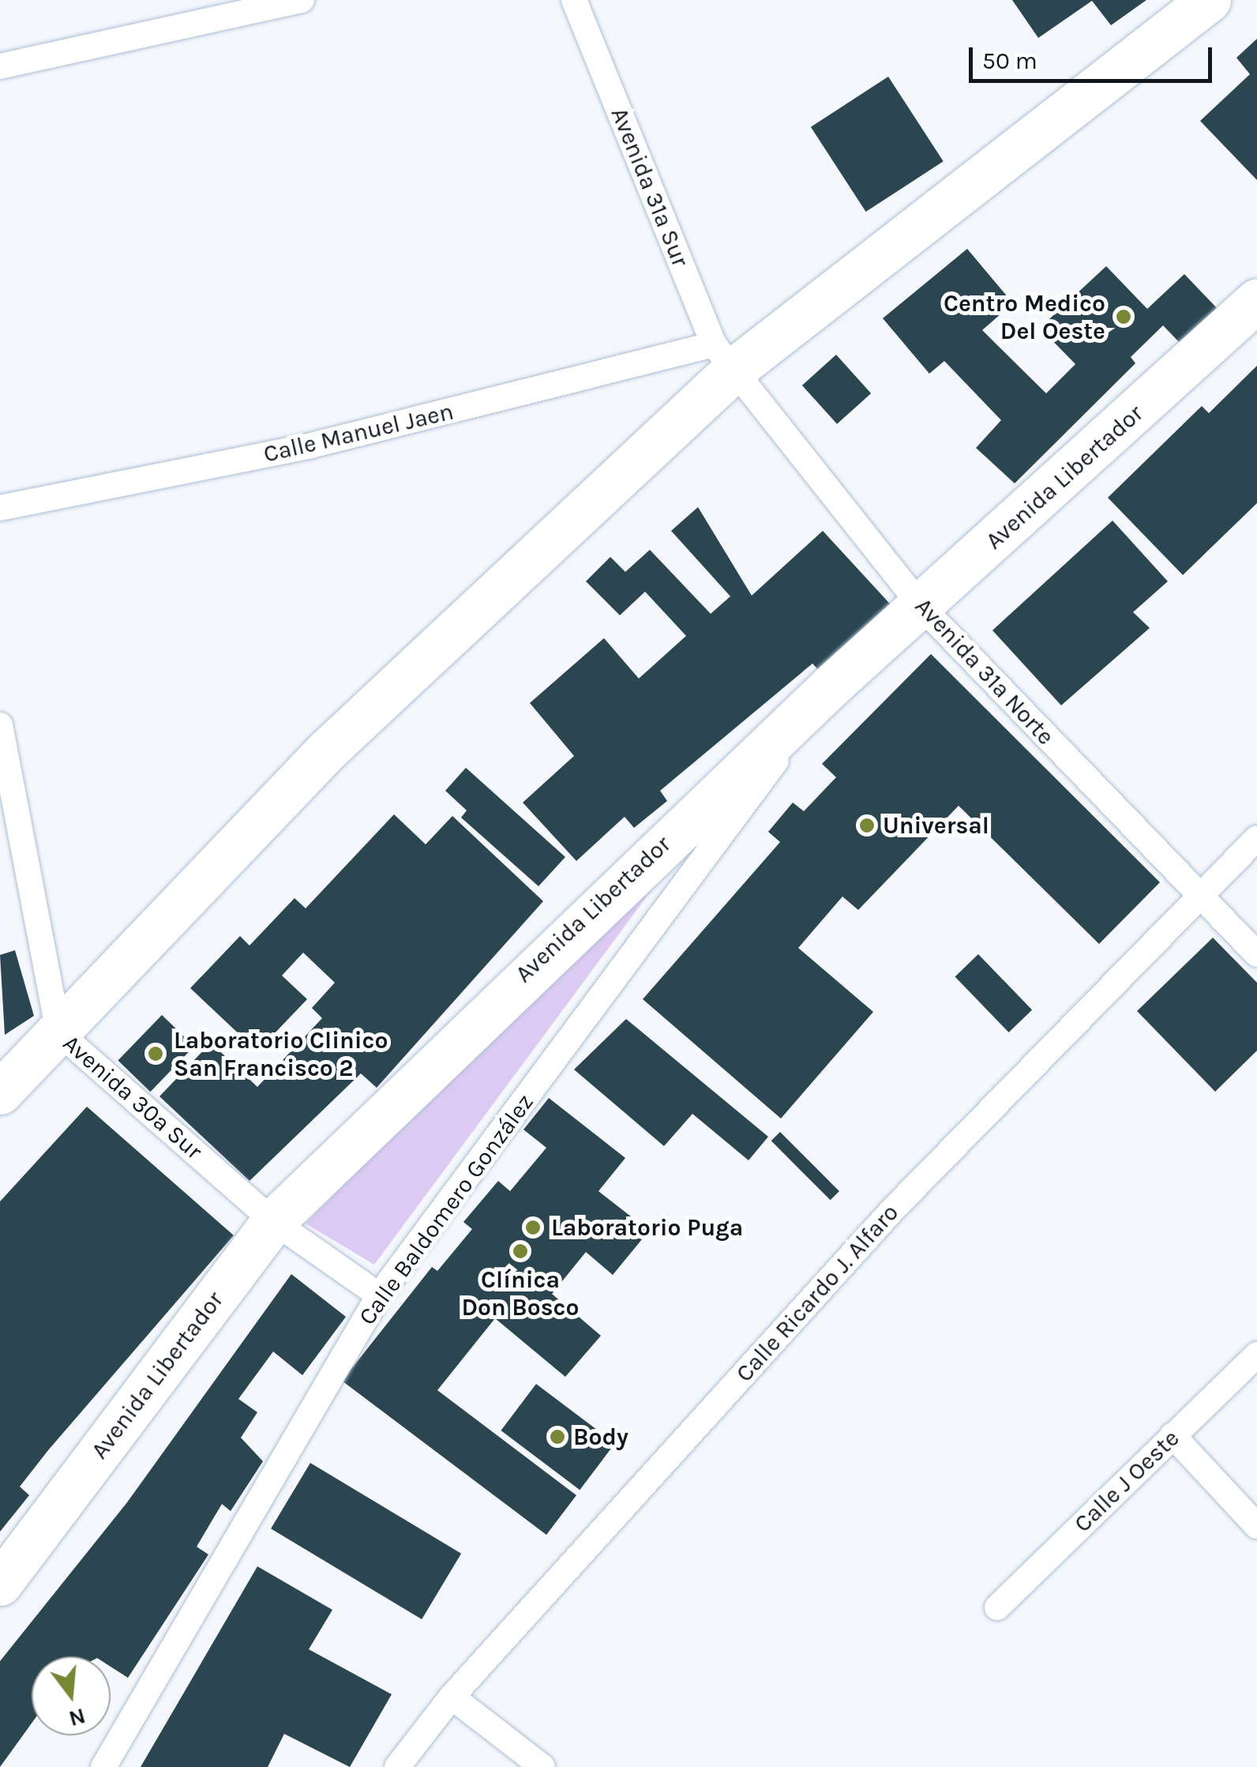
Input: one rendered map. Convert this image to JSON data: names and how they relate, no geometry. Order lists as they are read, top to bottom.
{
  "streets": {
    "highway": ["Avenida Libertador"],
    "street": [
      "Avenida 31a Sur",
      "Calle Manuel Jaen",
      "Avenida 31a Norte",
      "Avenida 30a Sur",
      "Calle Baldomero González",
      "Calle Ricardo J. Alfaro",
      "Calle J Oeste"
    ]
  },
  "crossings": [
    ["Avenida 31a Sur", "Calle Manuel Jaen"],
    ["Avenida 31a Sur", "Avenida 31a Norte"],
    ["Calle Manuel Jaen", "Avenida 31a Norte"],
    ["Avenida Libertador", "Avenida 31a Norte"],
    ["Avenida Libertador", "Avenida 30a Sur"],
    ["Avenida Libertador", "Calle Baldomero González"],
    ["Avenida 31a Norte", "Calle Ricardo J. Alfaro"],
    ["Avenida 30a Sur", "Calle Baldomero González"]
  ],
  "places": [
    "Centro Medico Del Oeste",
    "Universal",
    "Laboratorio Clinico San Francisco 2",
    "Laboratorio Puga",
    "Clínica Don Bosco",
    "Body"
  ],
  "scale_bar": "50 m",
  "north": "bottom"
}
